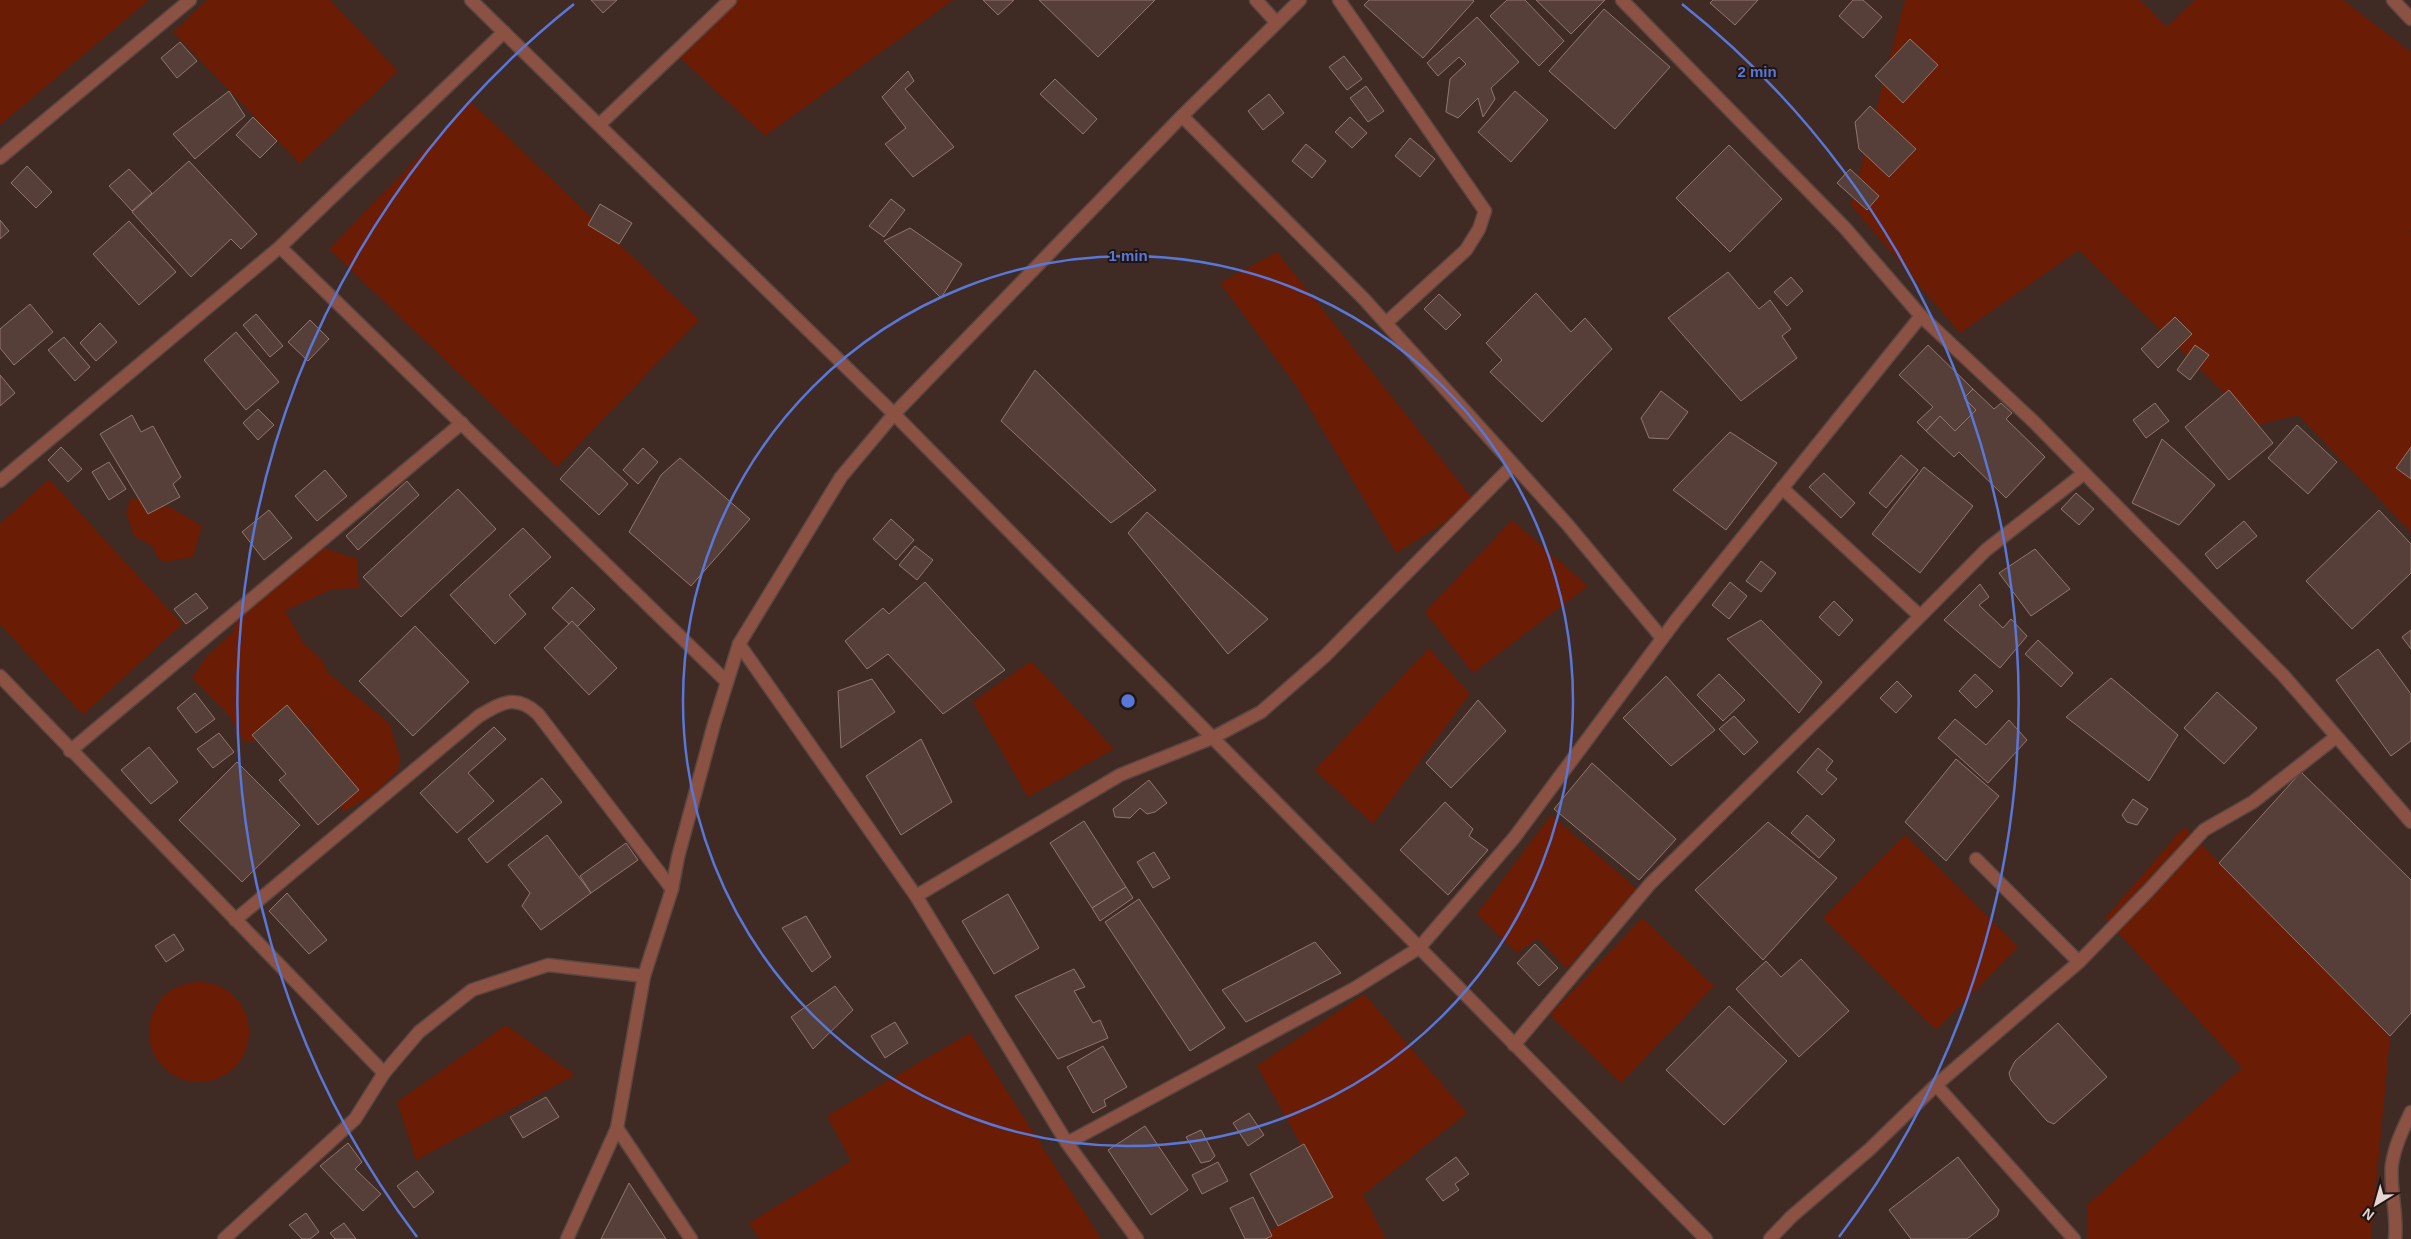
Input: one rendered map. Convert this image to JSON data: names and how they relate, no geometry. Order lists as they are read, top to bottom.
{
  "north": "bottom left",
  "rings": ["2 min", "1 min"]
}
